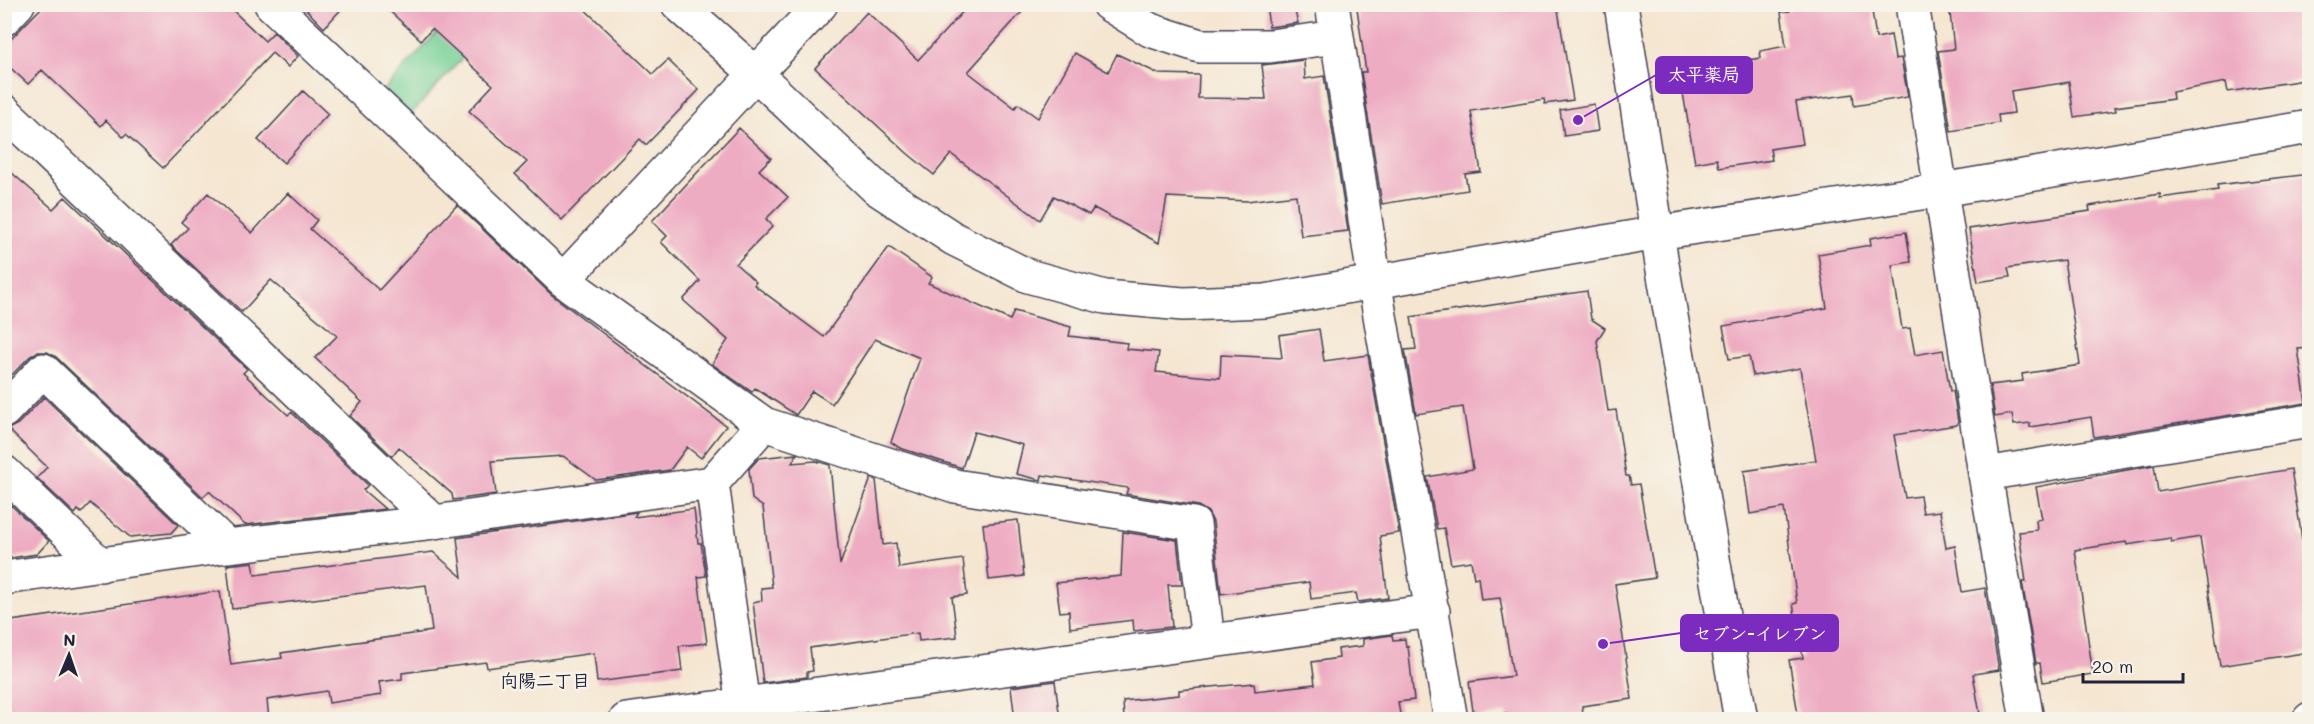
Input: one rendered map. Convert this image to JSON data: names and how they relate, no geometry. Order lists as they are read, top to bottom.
{
  "districts": ["向陽二丁目"],
  "places": ["太平薬局", "セブン-イレブン"],
  "scale_bar": "20 m",
  "north": "top"
}
